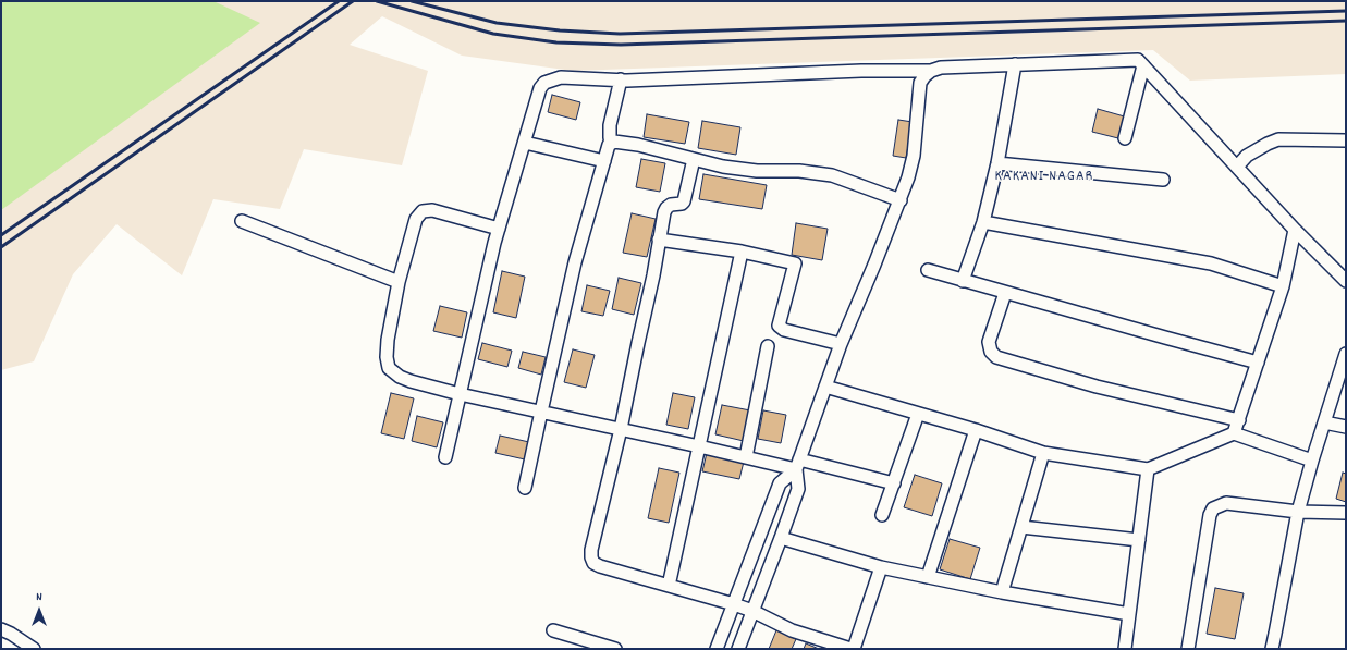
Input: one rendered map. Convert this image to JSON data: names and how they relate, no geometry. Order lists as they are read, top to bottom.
{
  "districts": ["KAKANI NAGAR"],
  "north": "top"
}
